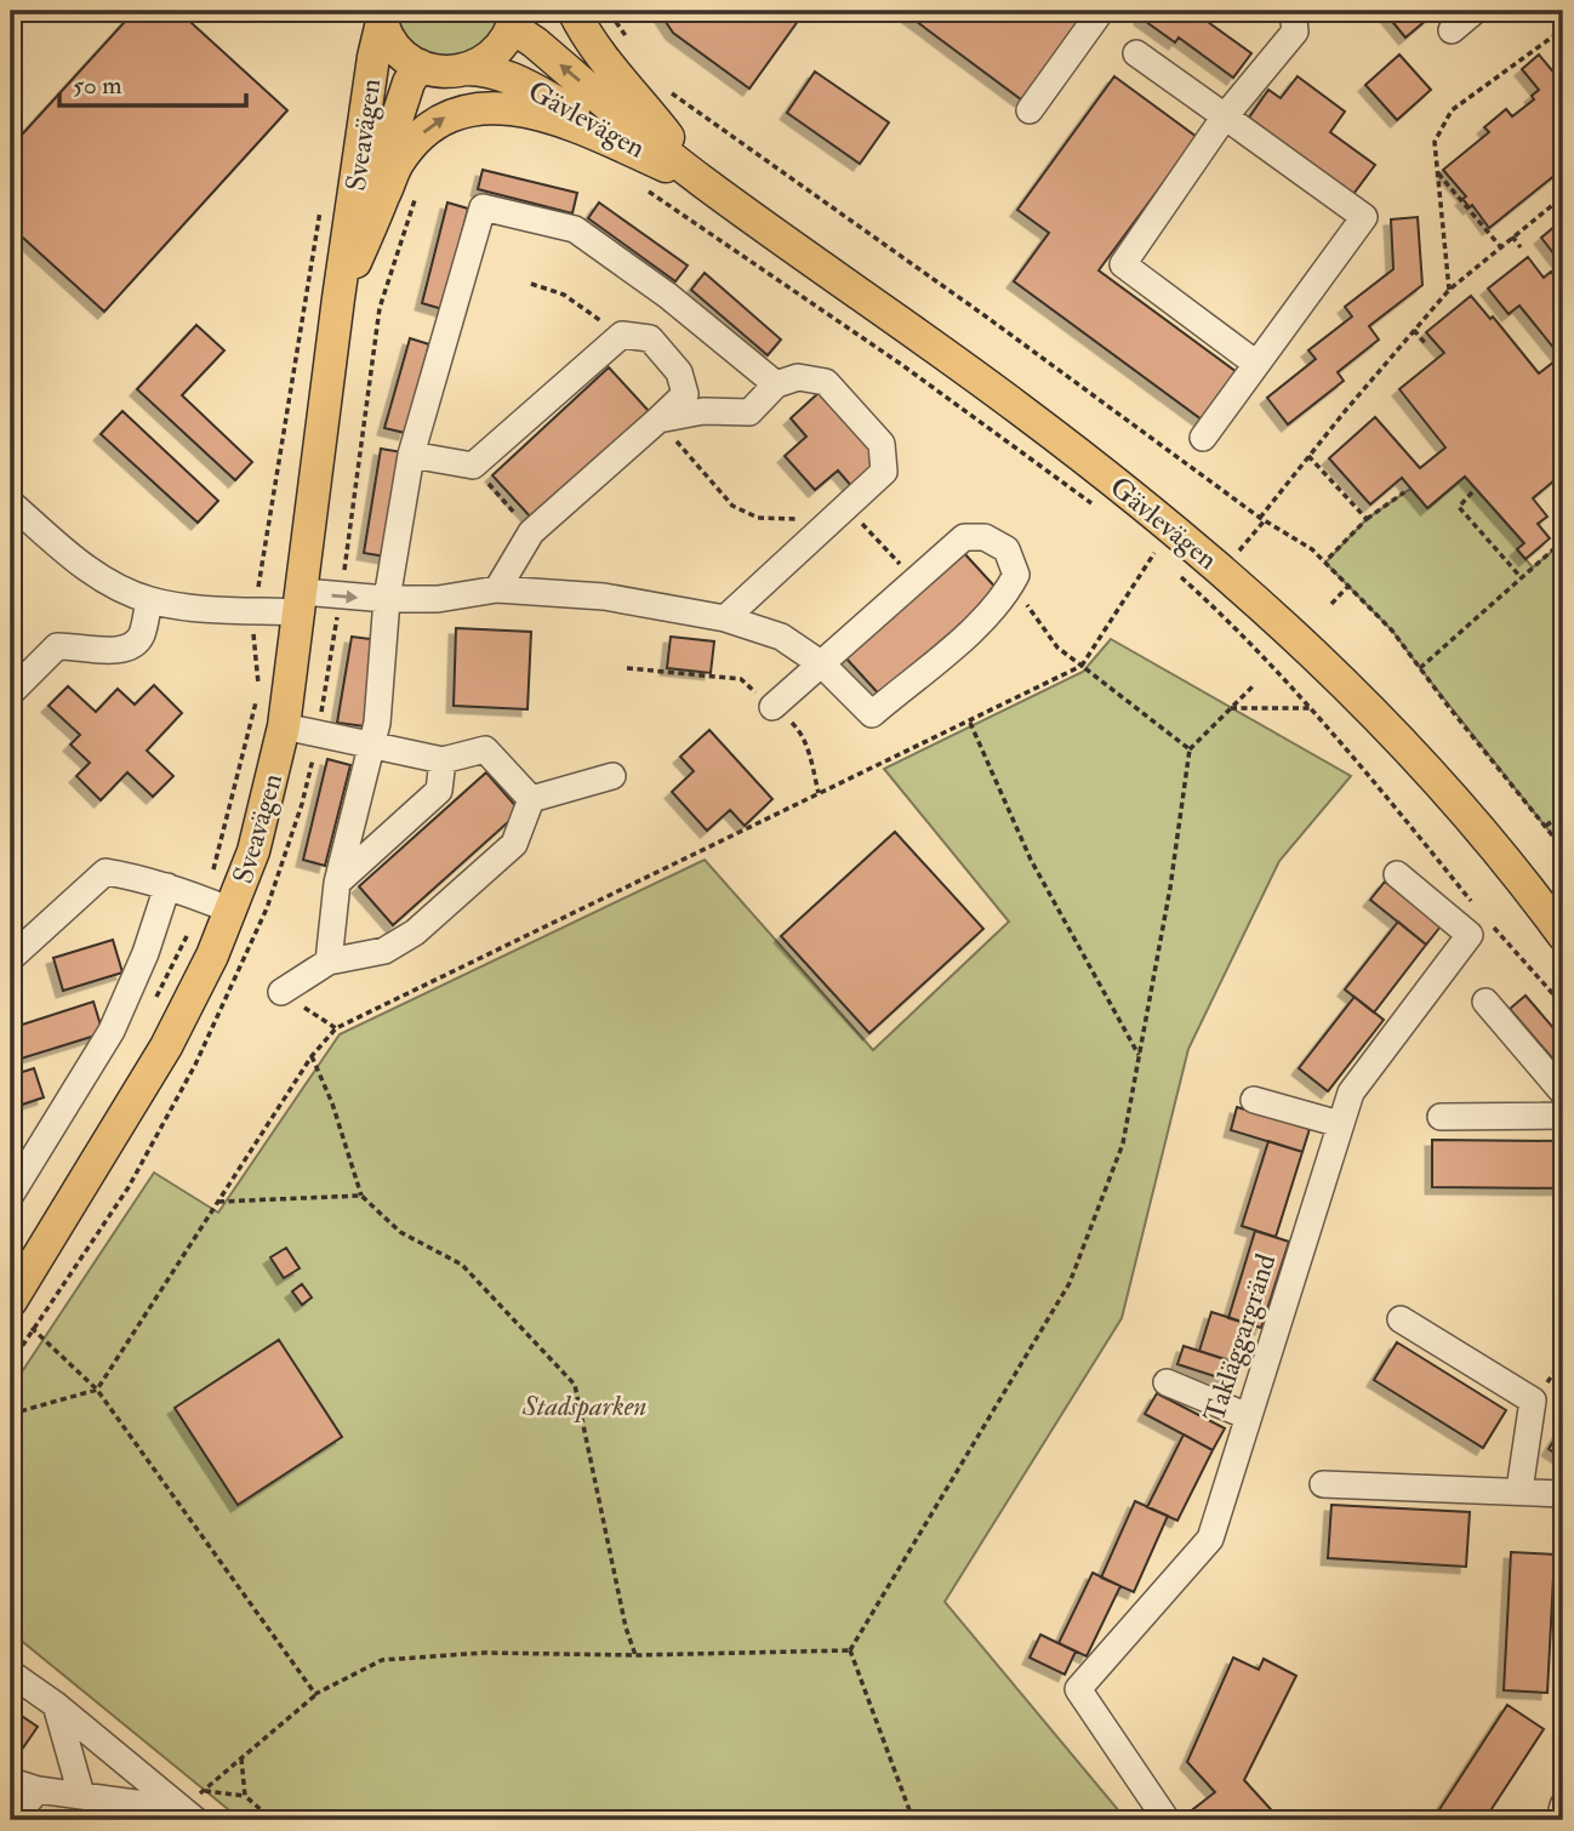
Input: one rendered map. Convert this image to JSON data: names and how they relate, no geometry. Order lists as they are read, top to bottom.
{
  "streets": {
    "main road": ["Gävlevägen", "Sveavägen"],
    "street": ["Takläggargränd"]
  },
  "crossings": [
    ["Gävlevägen", "Sveavägen"]
  ],
  "parks": ["Stadsparken"],
  "scale_bar": "50 m"
}
